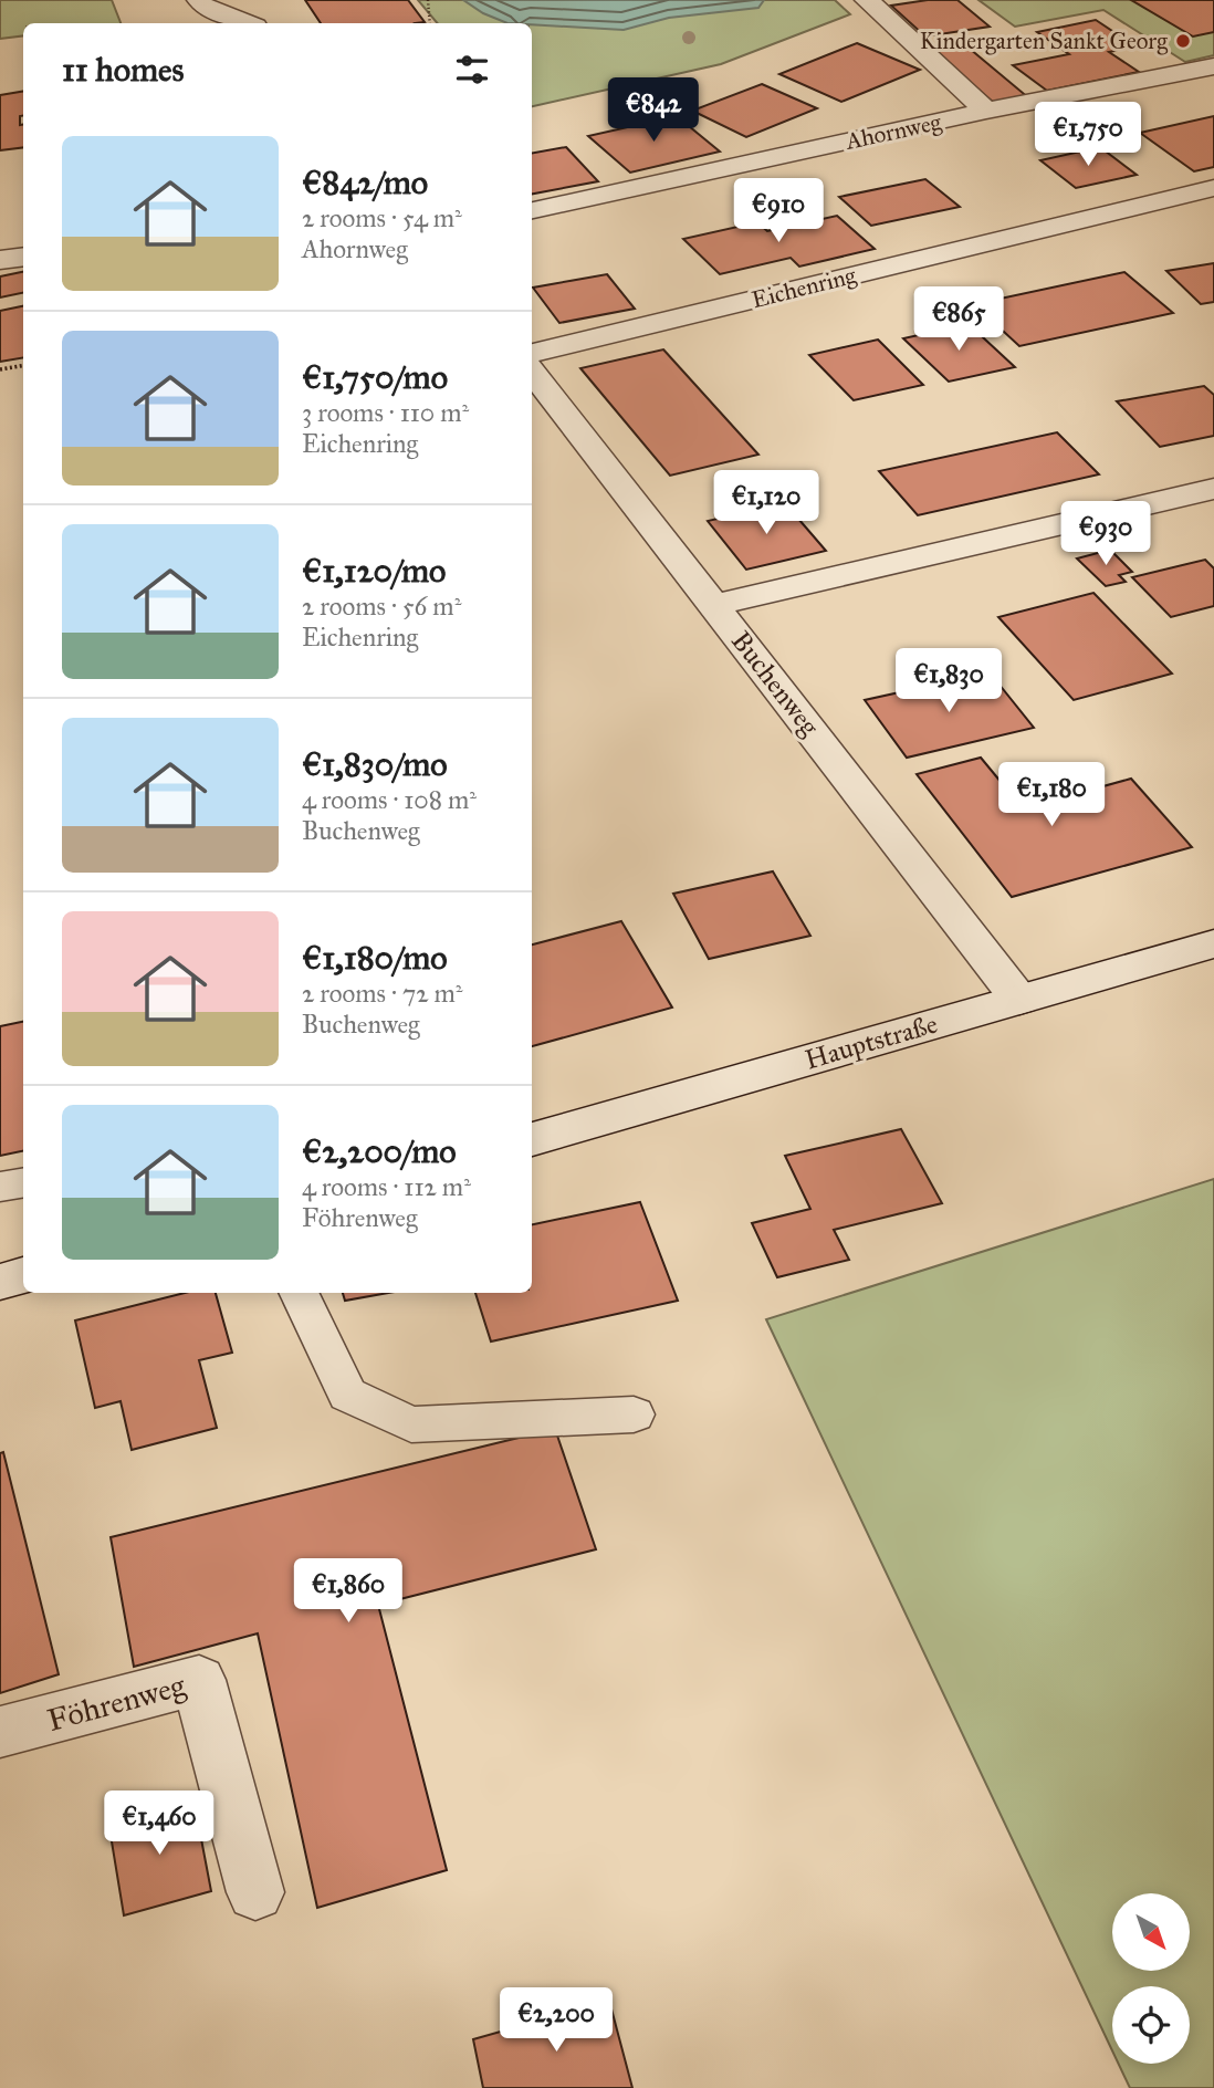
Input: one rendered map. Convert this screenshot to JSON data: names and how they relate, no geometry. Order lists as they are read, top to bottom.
{
  "streets": {
    "street": [
      "Ahornweg",
      "Eichenring",
      "Buchenweg",
      "Hauptstraße",
      "Föhrenweg"
    ]
  },
  "crossings": [
    ["Buchenweg", "Hauptstraße"]
  ],
  "places": ["Kindergarten Sankt Georg"],
  "north": "bottom right",
  "page": {
    "heading": "11 homes",
    "price": [
      "€842",
      "€1,750",
      "€910",
      "€865",
      "€1,120",
      "€930",
      "€1,830",
      "€1,180",
      "€1,860",
      "€1,460",
      "€2,200"
    ],
    "list": [
      {
        "name": "€842/mo",
        "note": "2 rooms · 54 m² · Ahornweg"
      },
      {
        "name": "€1,750/mo",
        "note": "3 rooms · 110 m² · Eichenring"
      },
      {
        "name": "€1,120/mo",
        "note": "2 rooms · 56 m² · Eichenring"
      },
      {
        "name": "€1,830/mo",
        "note": "4 rooms · 108 m² · Buchenweg"
      },
      {
        "name": "€1,180/mo",
        "note": "2 rooms · 72 m² · Buchenweg"
      },
      {
        "name": "€2,200/mo",
        "note": "4 rooms · 112 m² · Föhrenweg"
      }
    ]
  }
}
